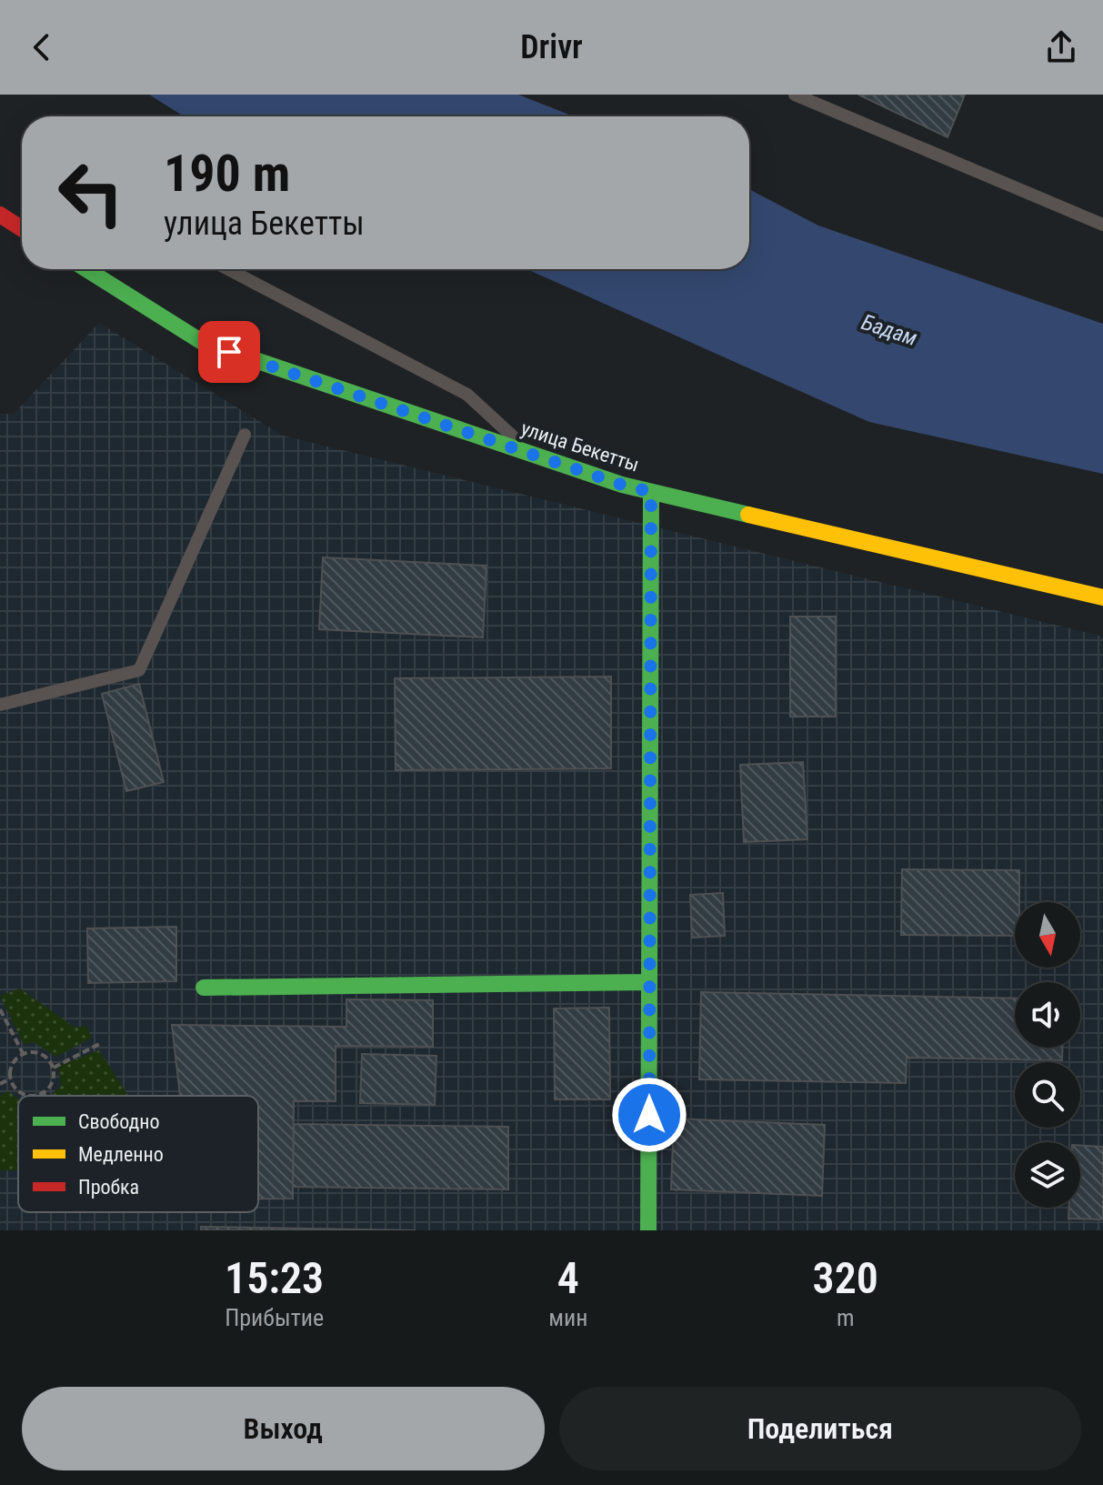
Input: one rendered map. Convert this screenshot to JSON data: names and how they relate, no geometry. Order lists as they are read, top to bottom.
{
  "streets": {
    "street": ["улица Бекетты"]
  },
  "water": ["Бадам"],
  "legend": ["Свободно", "Медленно", "Пробка"],
  "north": "bottom",
  "page": {
    "header": "Drivr",
    "turn": ["190 m", "улица Бекетты"],
    "eta": [
      "15:23",
      "Прибытие",
      "4",
      "мин",
      "320",
      "m"
    ],
    "buttons": ["Выход", "Поделиться"]
  }
}
